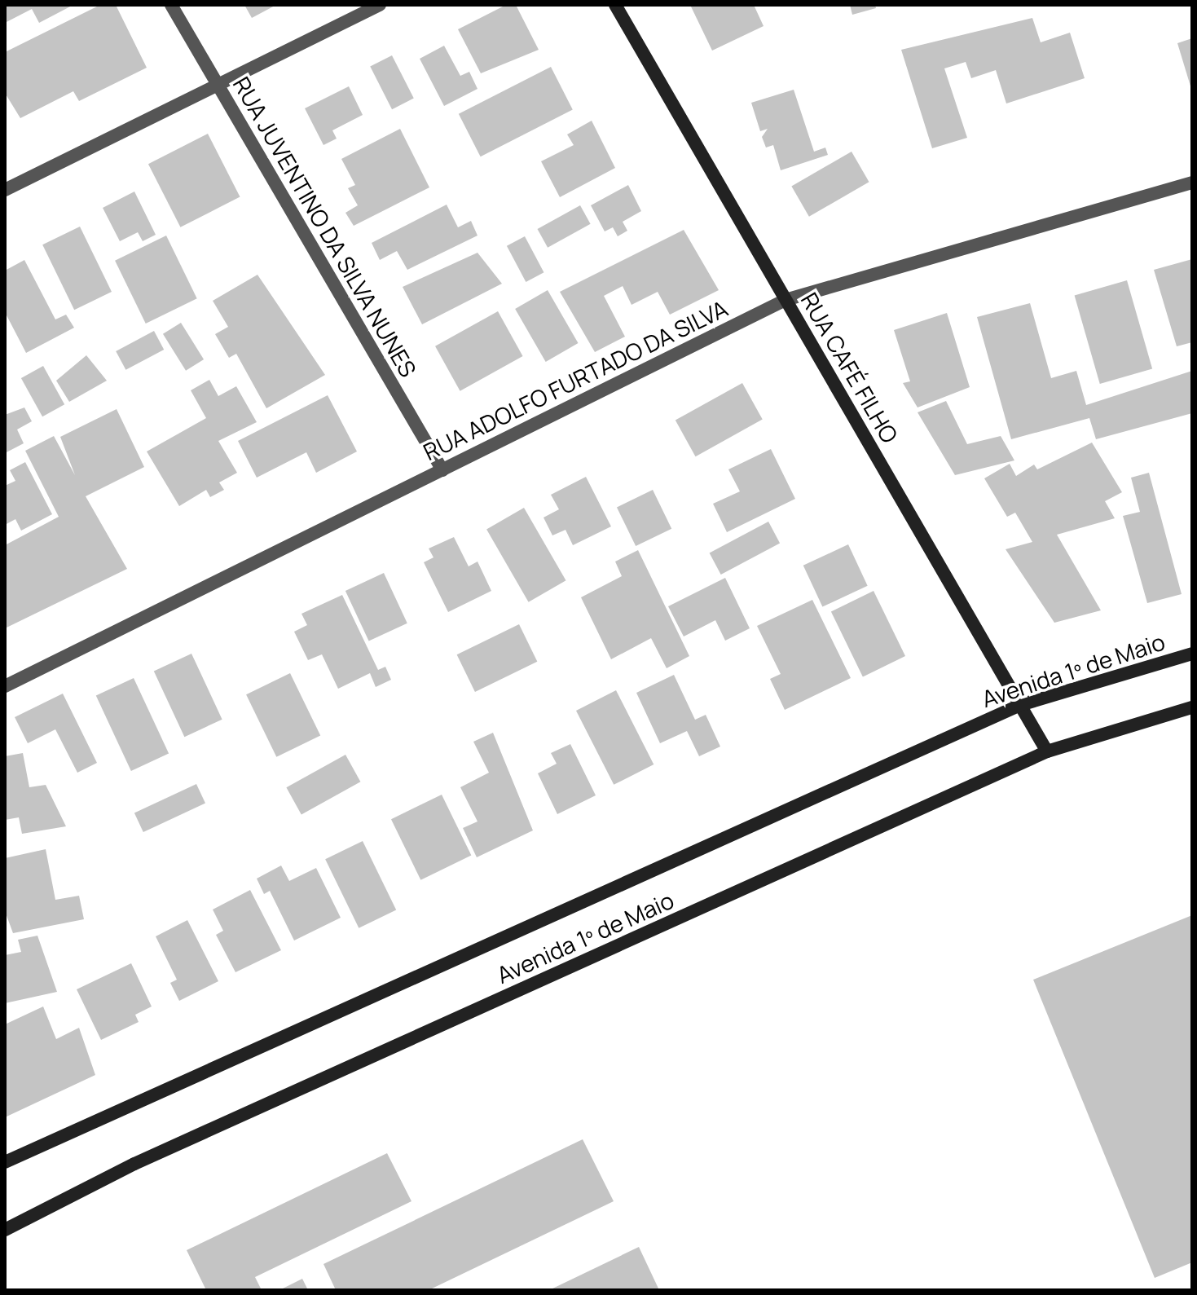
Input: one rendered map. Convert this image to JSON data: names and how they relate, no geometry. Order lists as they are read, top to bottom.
{
  "streets": {
    "street": [
      "RUA JUVENTINO DA SILVA NUNES",
      "RUA CAFÉ FILHO",
      "RUA ADOLFO FURTADO DA SILVA",
      "Avenida 1º de Maio"
    ]
  },
  "crossings": [
    ["RUA JUVENTINO DA SILVA NUNES", "RUA ADOLFO FURTADO DA SILVA"],
    ["RUA CAFÉ FILHO", "RUA ADOLFO FURTADO DA SILVA"],
    ["RUA CAFÉ FILHO", "Avenida 1º de Maio"]
  ]
}
